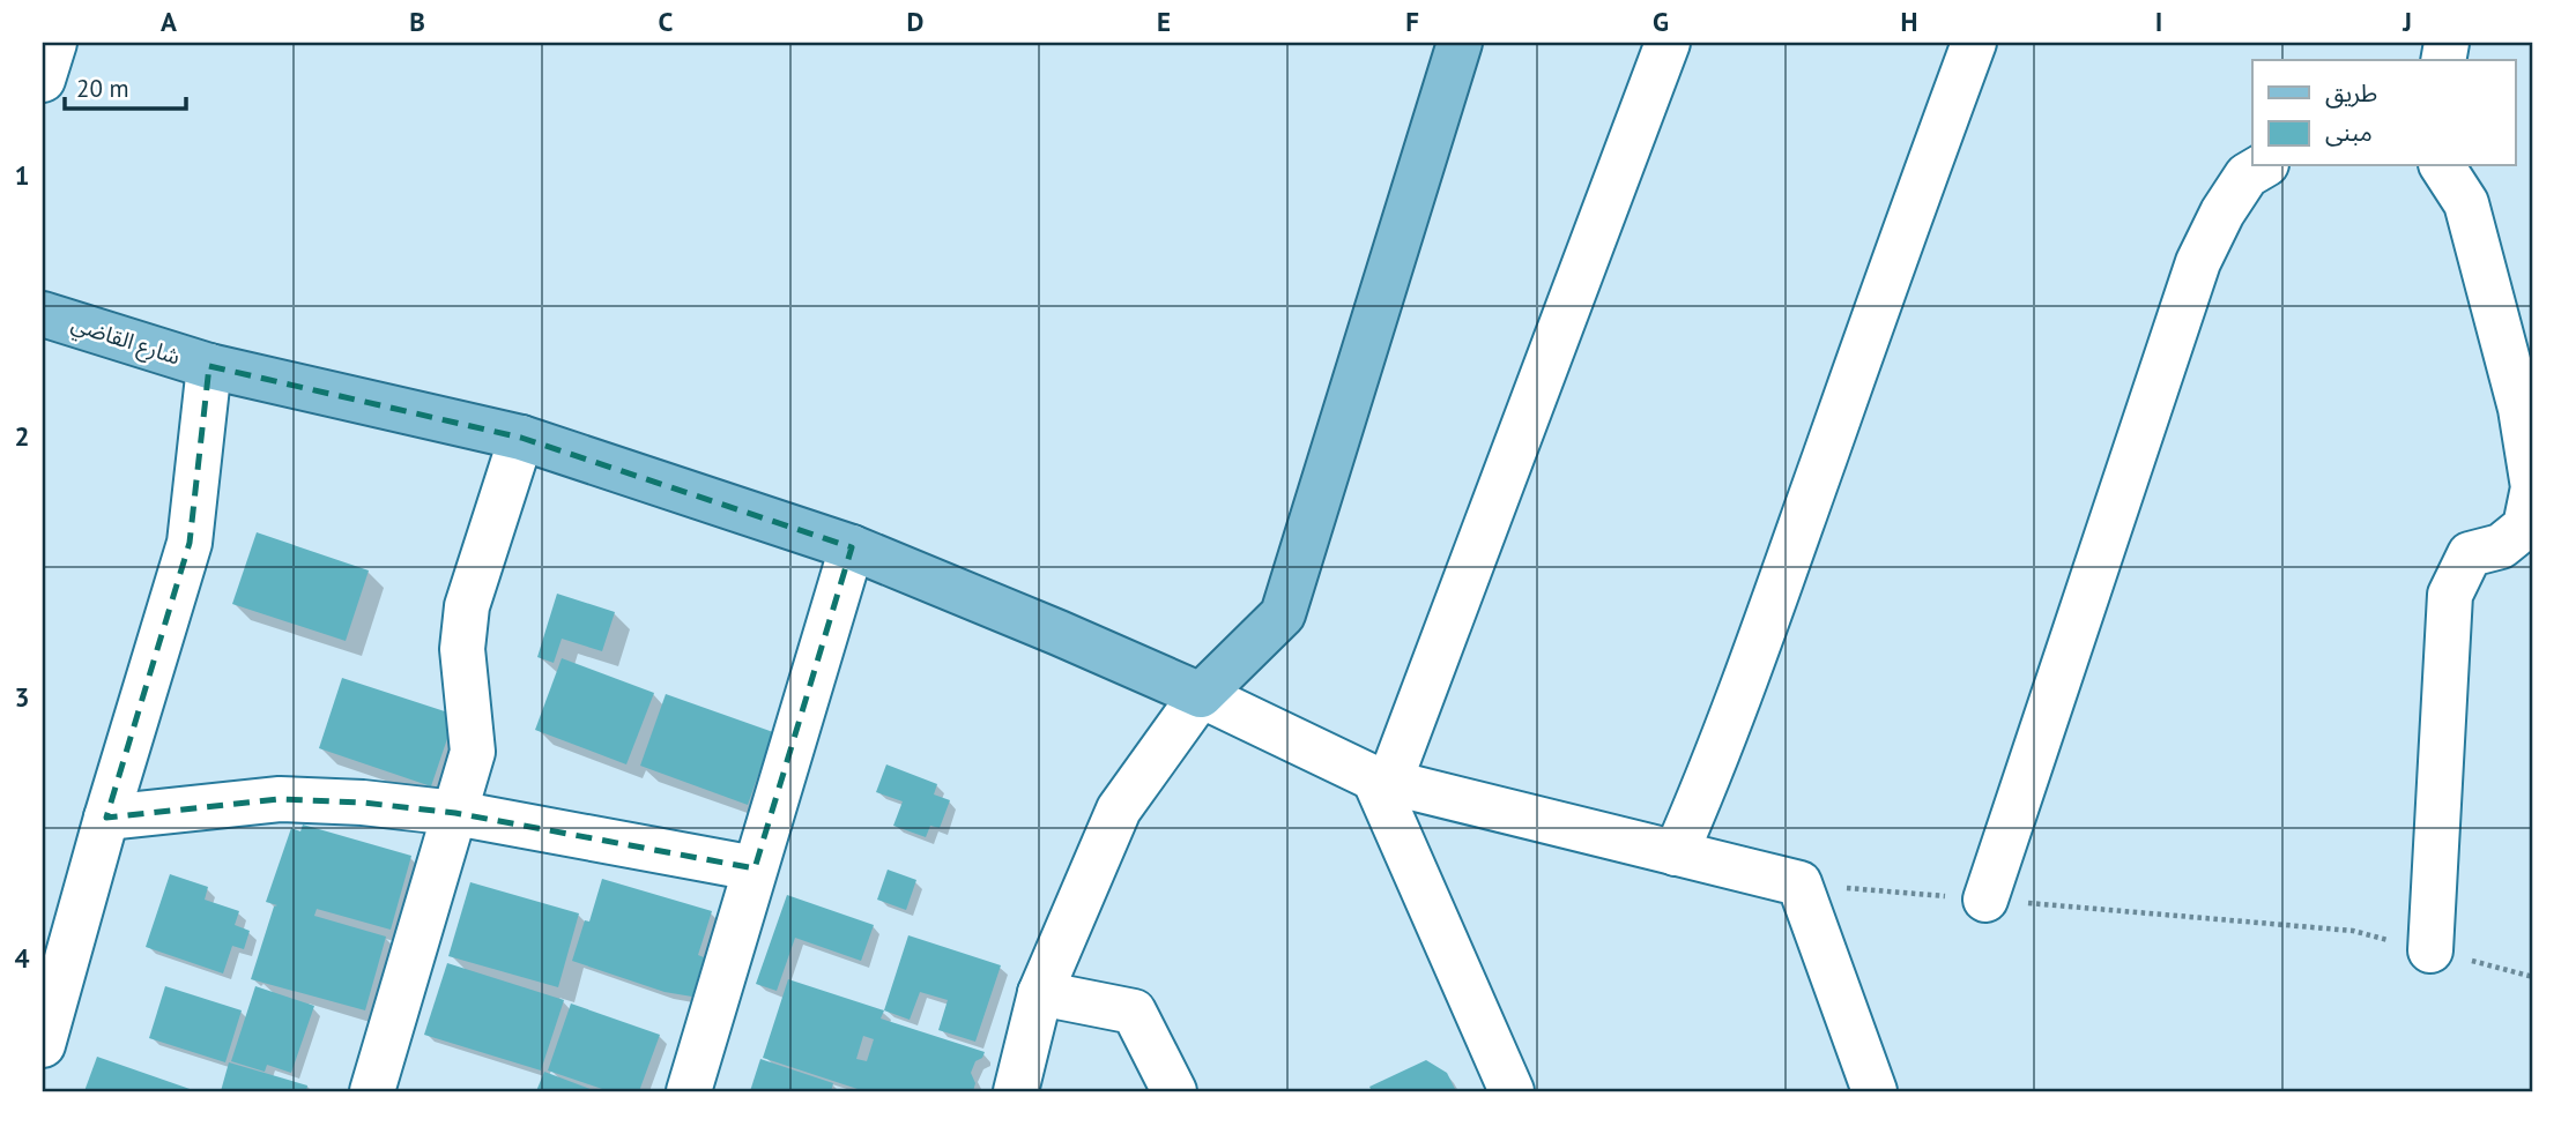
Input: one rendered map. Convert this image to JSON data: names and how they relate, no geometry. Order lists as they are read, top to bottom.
{
  "streets": {
    "main road": ["شارع القاضي"]
  },
  "legend": ["طريق", "مبنى"],
  "scale_bar": "20 m",
  "grid": {
    "columns": [
      "A",
      "B",
      "C",
      "D",
      "E",
      "F",
      "G",
      "H",
      "I",
      "J"
    ],
    "rows": [
      "1",
      "2",
      "3",
      "4"
    ]
  }
}
